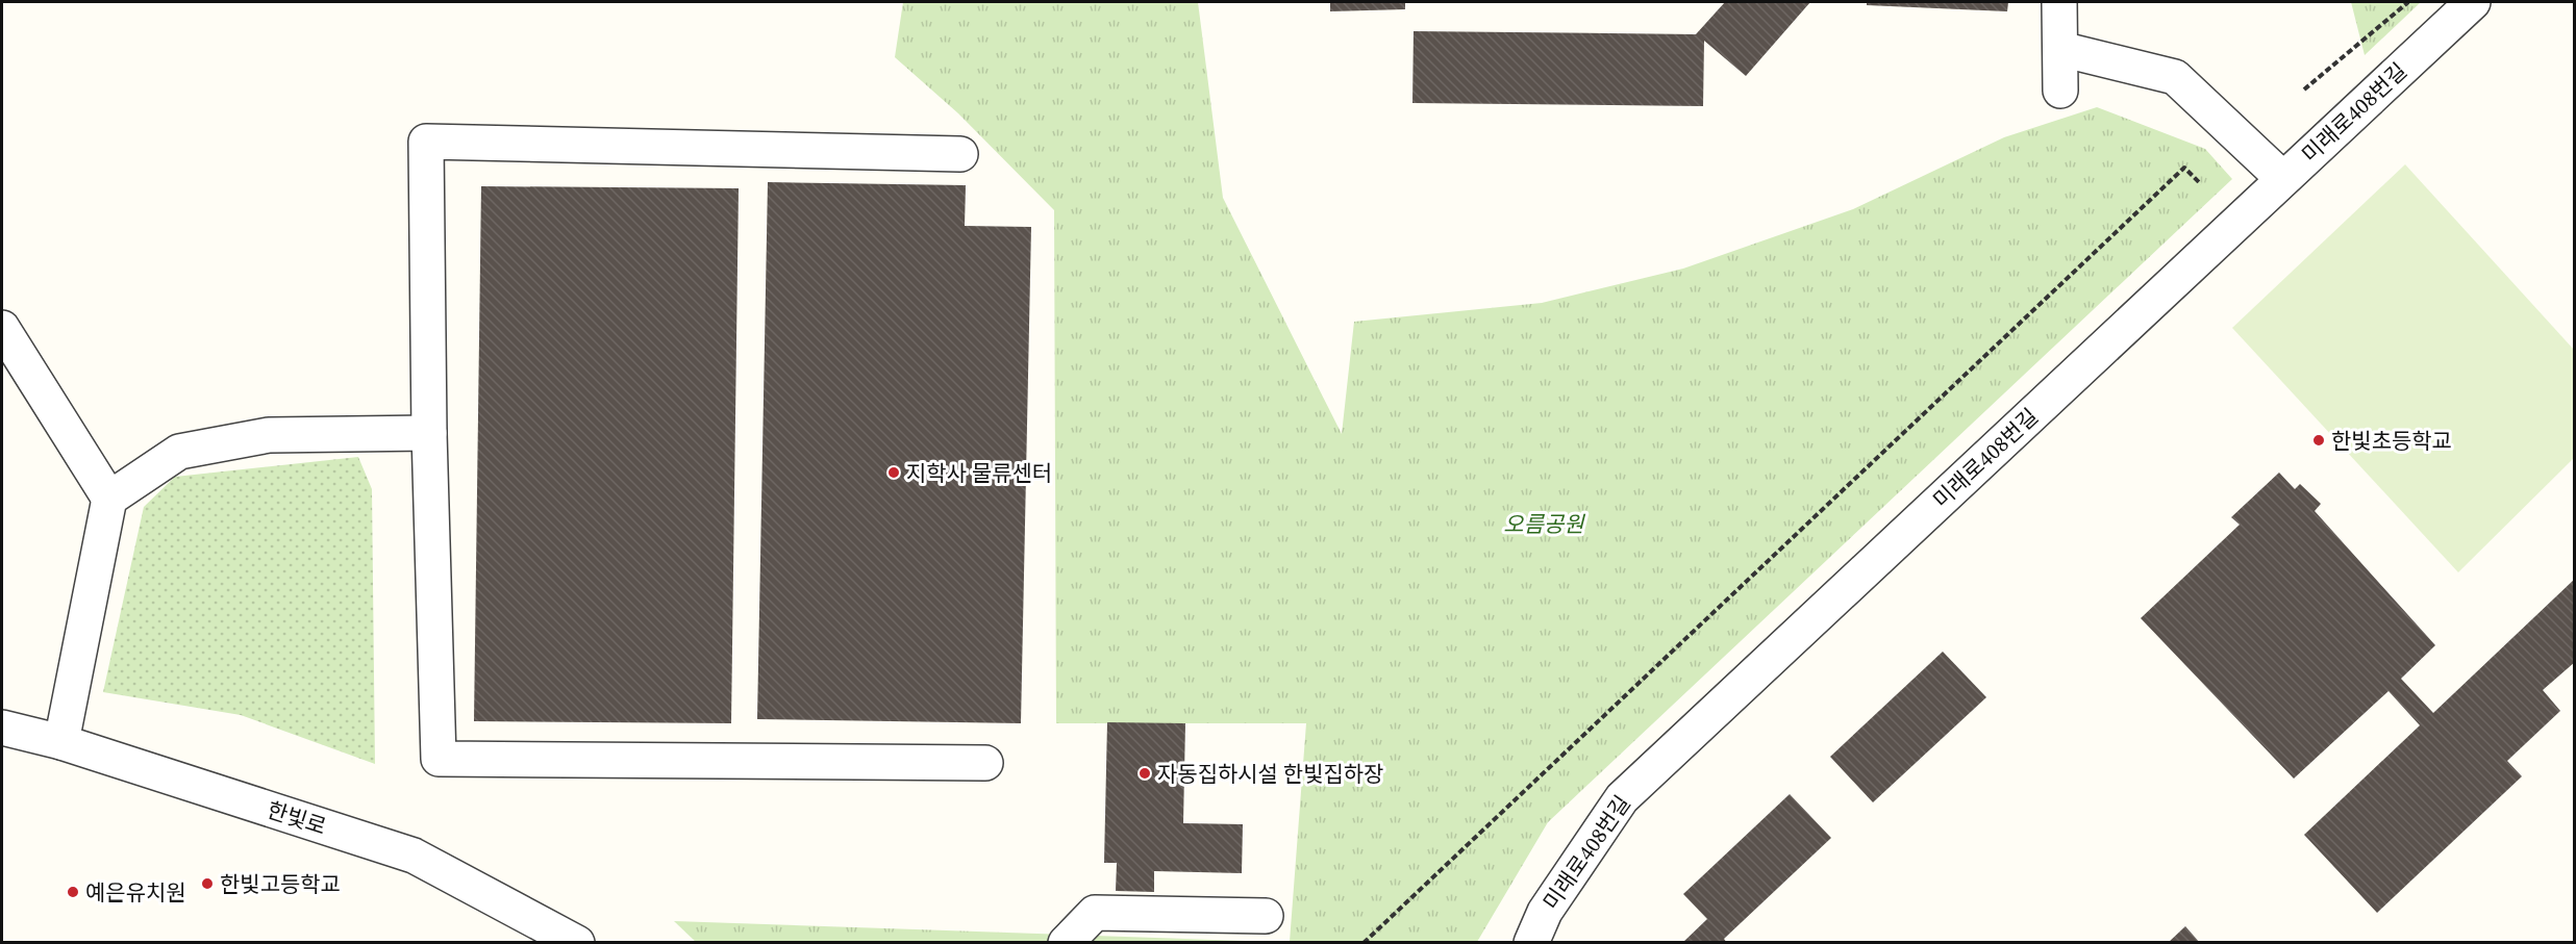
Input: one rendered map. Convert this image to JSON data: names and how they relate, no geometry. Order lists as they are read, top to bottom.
{
  "streets": {
    "street": ["미래로408번길", "한빛로"]
  },
  "parks": ["오름공원"],
  "places": [
    "한빛초등학교",
    "지학사 물류센터",
    "자동집하시설 한빛집하장",
    "한빛고등학교",
    "예은유치원"
  ]
}
